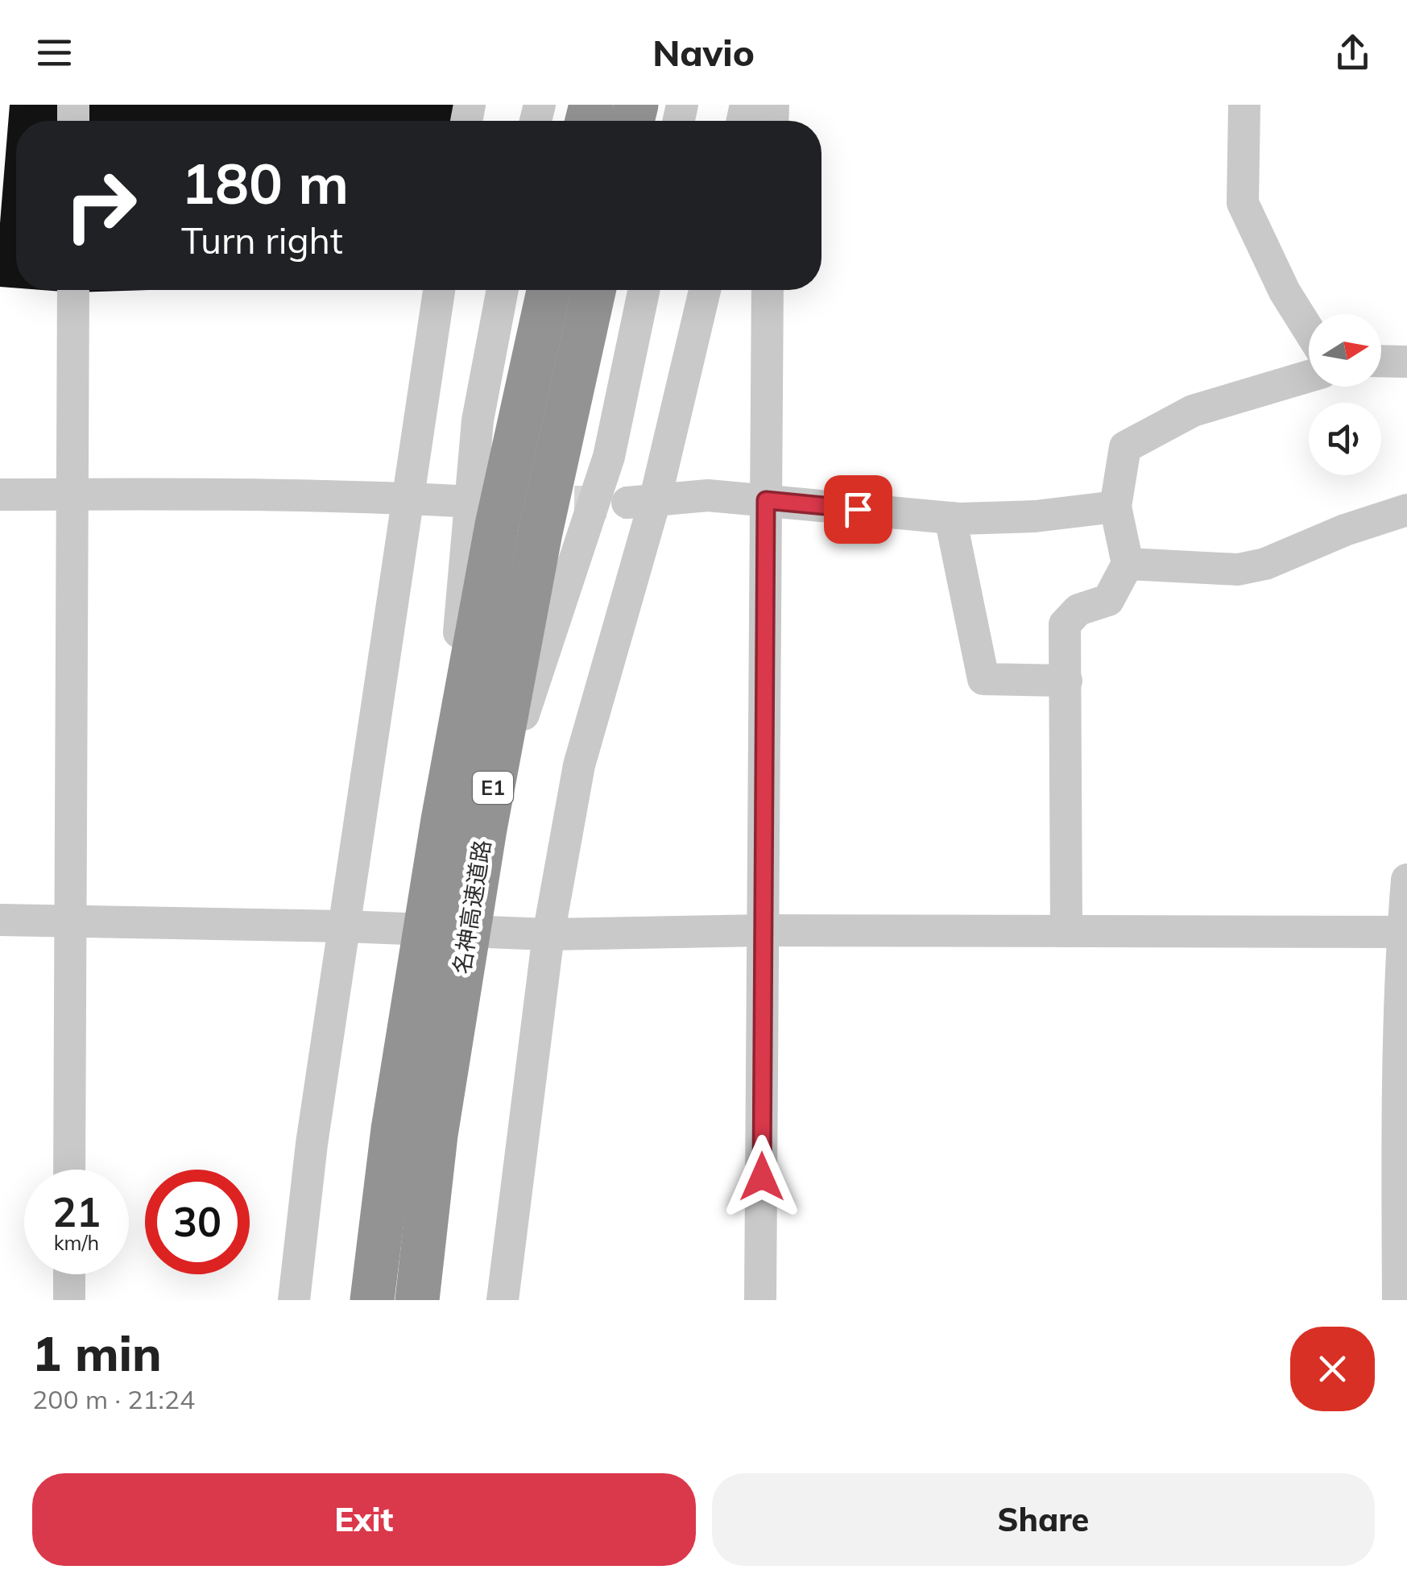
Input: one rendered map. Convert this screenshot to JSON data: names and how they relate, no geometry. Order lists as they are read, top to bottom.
{
  "streets": {
    "highway": ["E1", "名神高速道路"]
  },
  "north": "right",
  "page": {
    "header": "Navio",
    "turn": ["180 m", "Turn right"],
    "speed": "21 km/h",
    "limit": "30",
    "heading": ["1 min", "200 m · 21:24"],
    "buttons": ["Exit", "Share"]
  }
}
